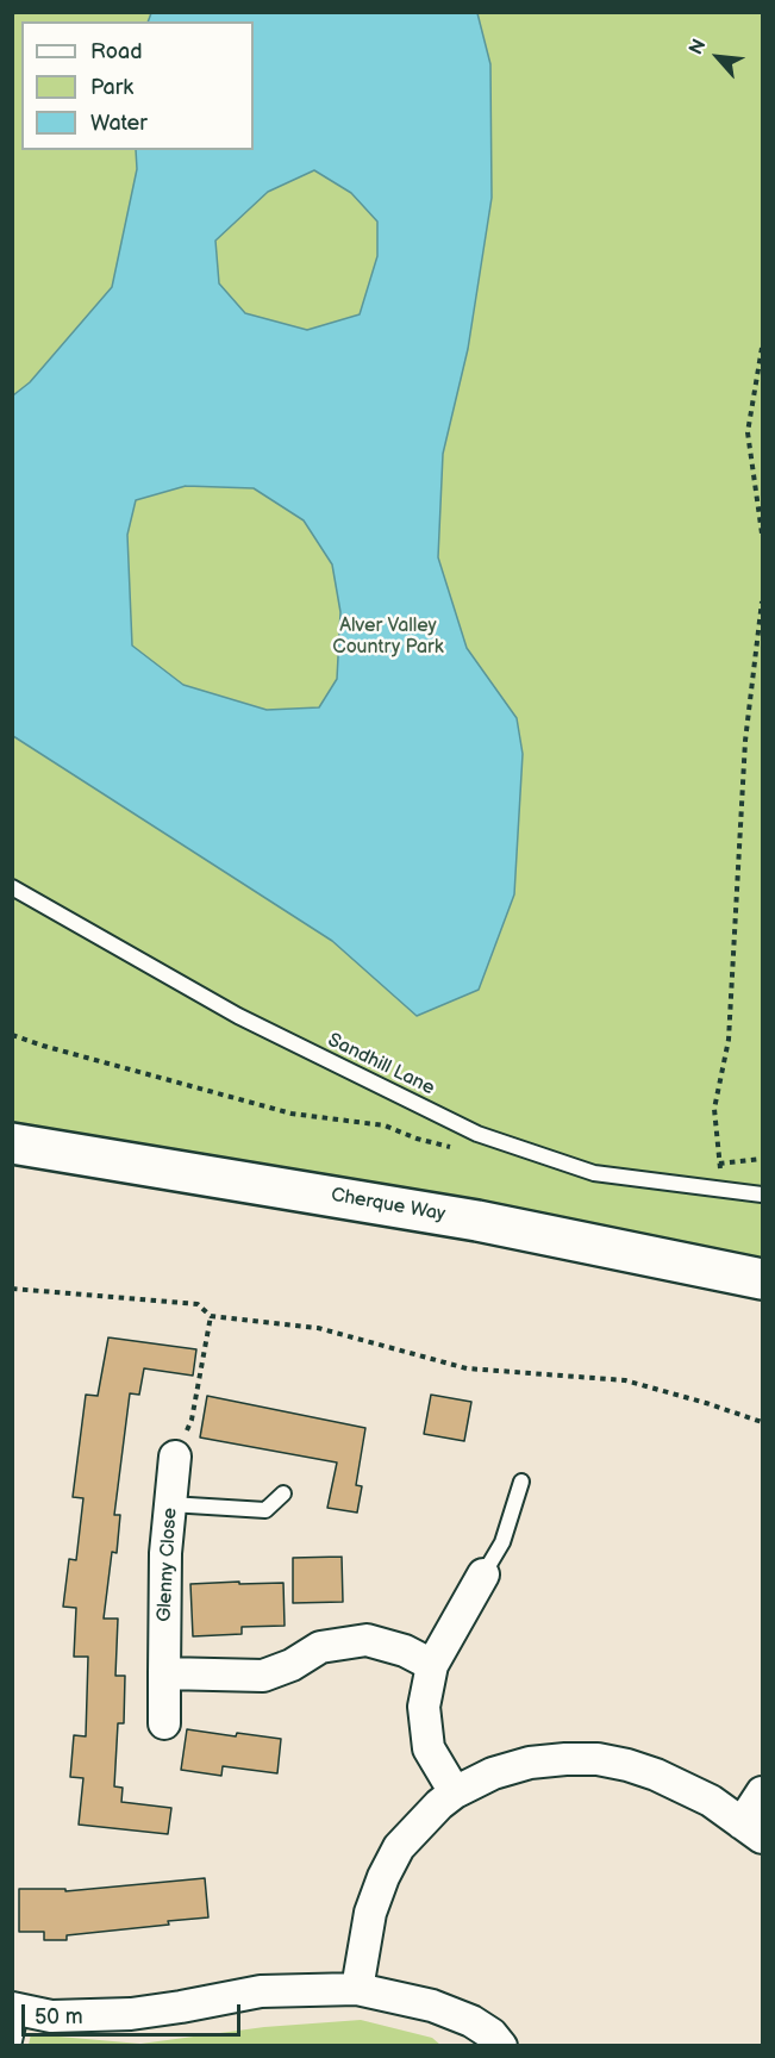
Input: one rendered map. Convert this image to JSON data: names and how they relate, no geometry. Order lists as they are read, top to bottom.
{
  "streets": {
    "street": ["Cherque Way", "Glenny Close"],
    "lane": ["Sandhill Lane"]
  },
  "parks": ["Alver Valley Country Park"],
  "legend": ["Road", "Park", "Water"],
  "scale_bar": "50 m",
  "north": "top left"
}
